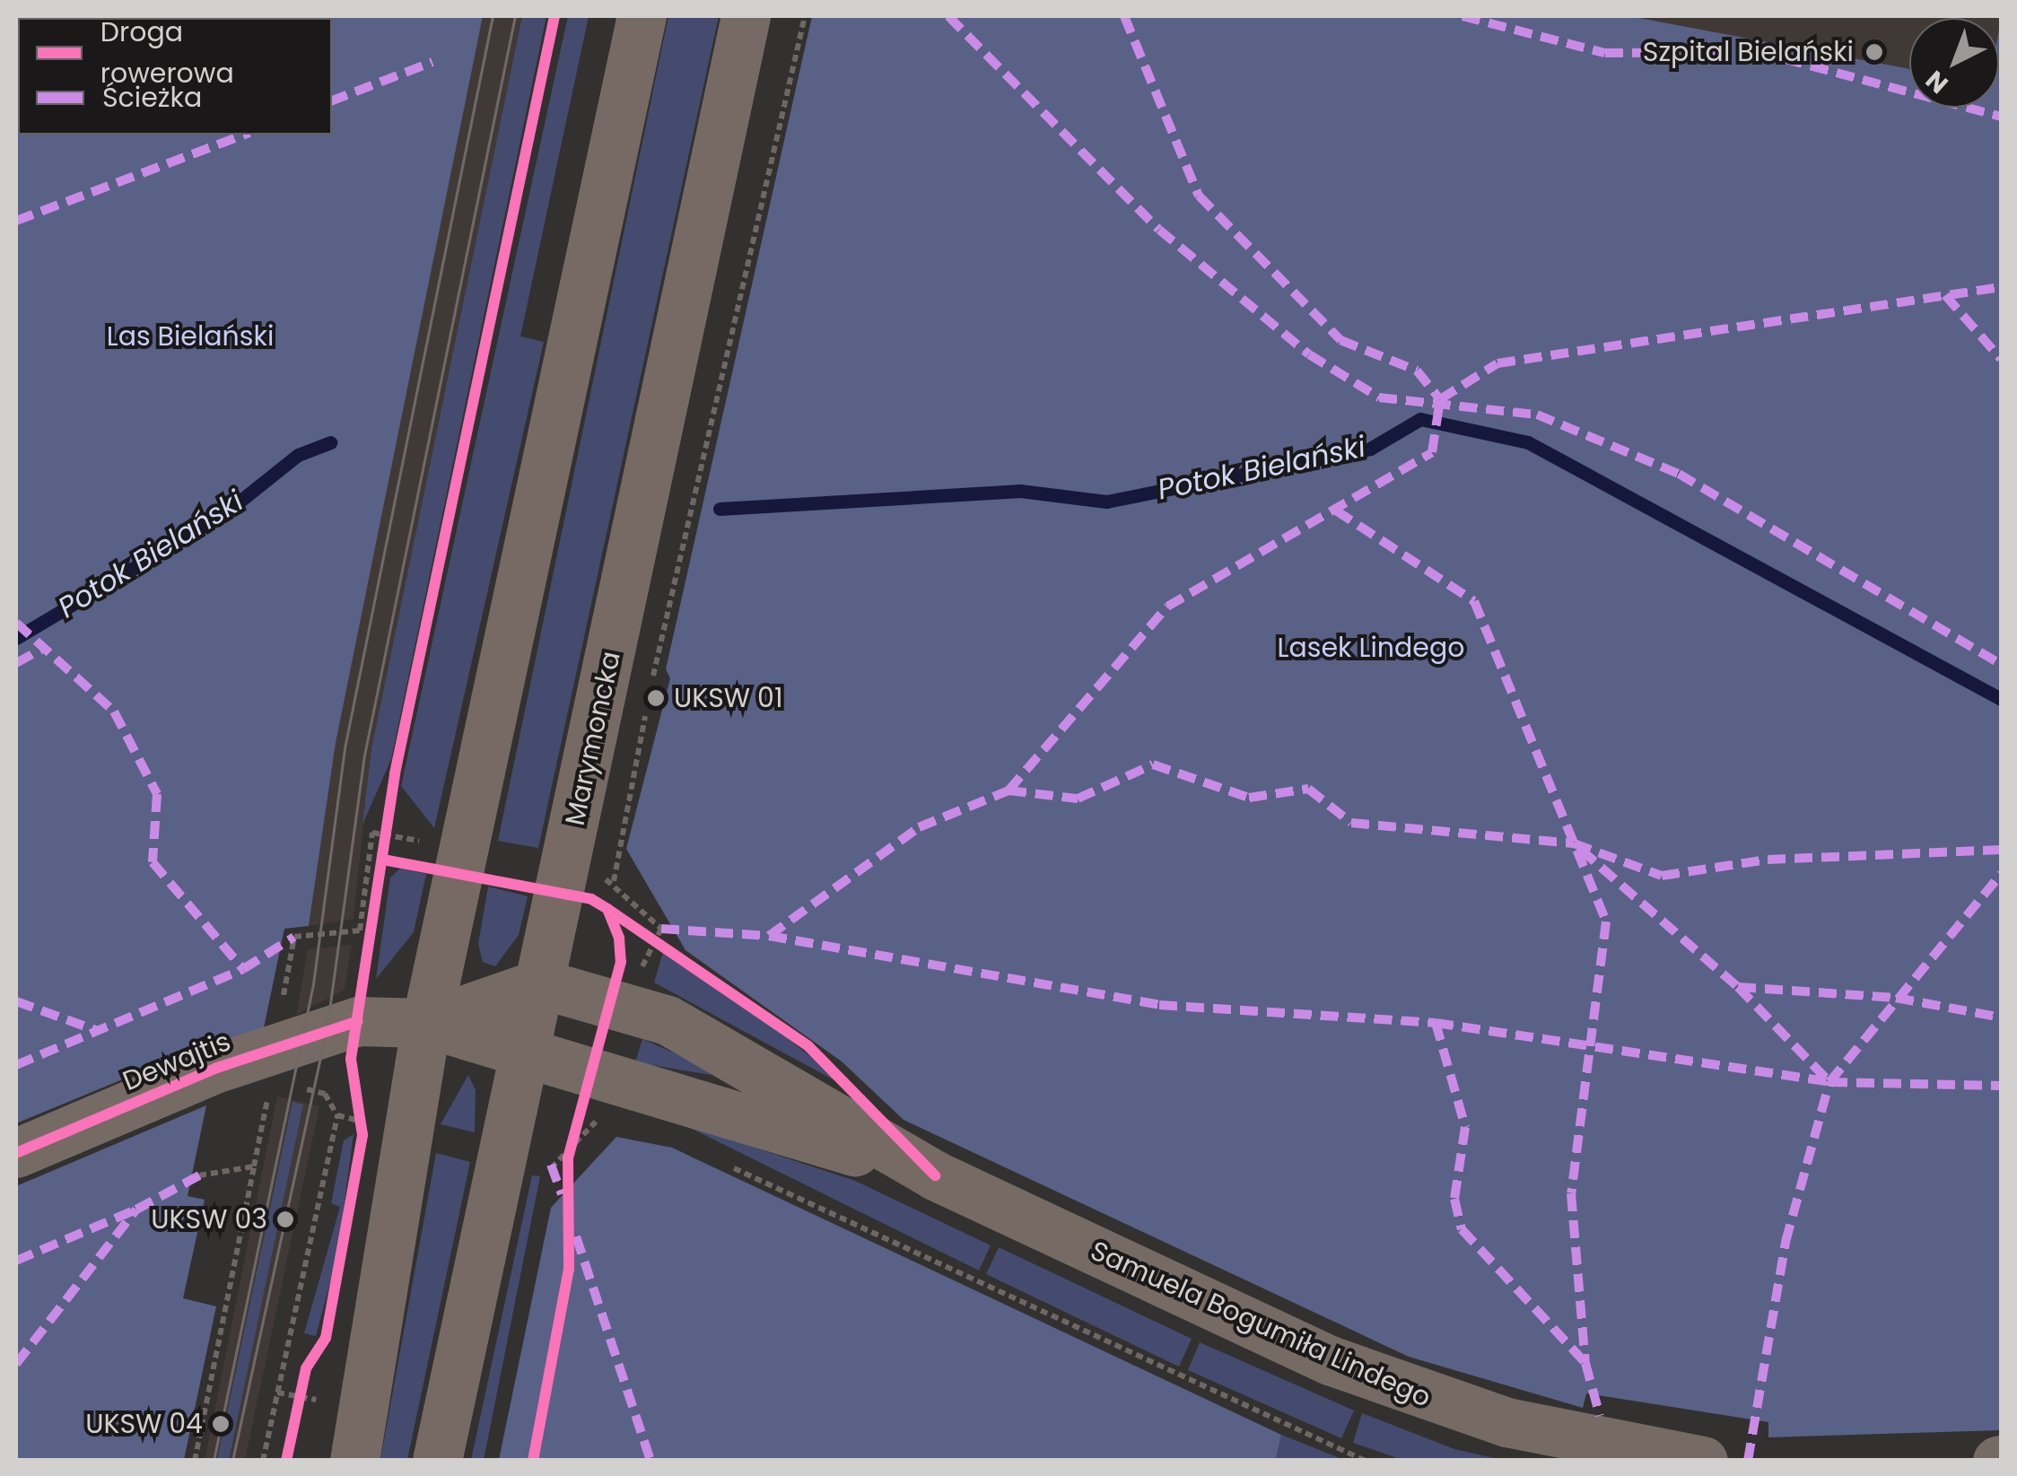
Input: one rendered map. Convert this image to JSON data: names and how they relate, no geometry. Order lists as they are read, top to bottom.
{
  "streets": {
    "main road": ["Marymoncka"],
    "street": ["Dewajtis", "Samuela Bogumiła Lindego"]
  },
  "crossings": [
    ["Marymoncka", "Samuela Bogumiła Lindego"],
    ["Dewajtis", "Samuela Bogumiła Lindego"]
  ],
  "water": ["Potok Bielański"],
  "parks": ["Las Bielański", "Lasek Lindego"],
  "places": [
    "Szpital Bielański",
    "UKSW 01",
    "UKSW 03",
    "UKSW 04"
  ],
  "legend": ["Droga rowerowa", "Ścieżka"],
  "north": "bottom left"
}
